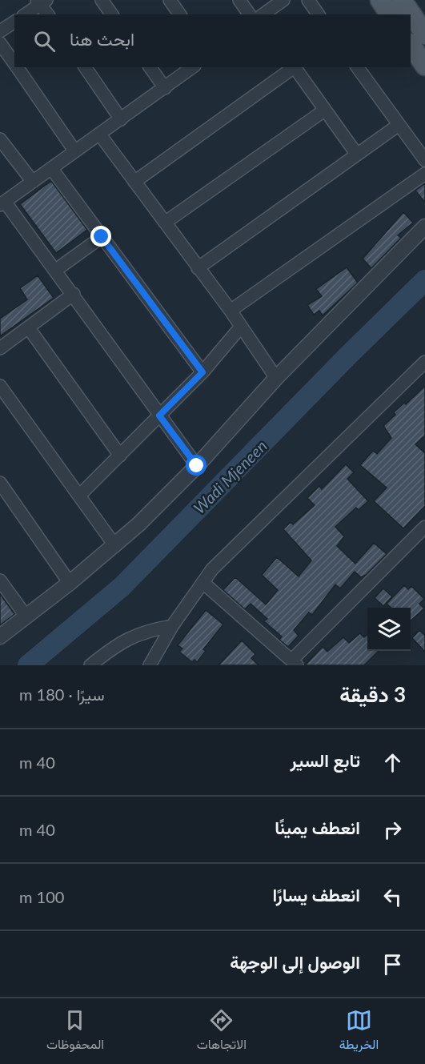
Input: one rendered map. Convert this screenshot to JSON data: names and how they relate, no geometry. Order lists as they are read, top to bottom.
{
  "water": ["Wadi Mjeneen"],
  "page": {
    "search": "ابحث هنا",
    "heading": ["3 دقيقة", "سيرًا · 180 m"],
    "list": [
      ["تابع السير", "40 m"],
      ["انعطف يمينًا", "40 m"],
      ["انعطف يسارًا", "100 m"],
      "الوصول إلى الوجهة"
    ],
    "nav": ["الخريطة", "الاتجاهات", "المحفوظات"]
  }
}
